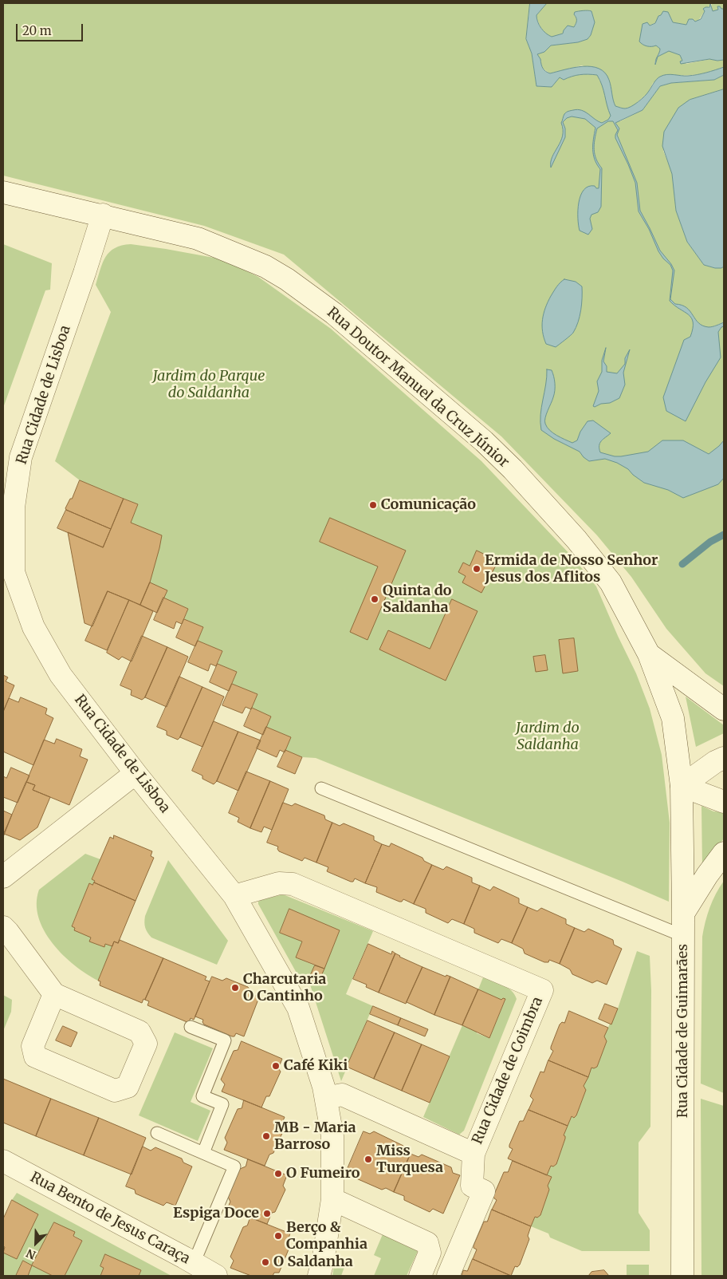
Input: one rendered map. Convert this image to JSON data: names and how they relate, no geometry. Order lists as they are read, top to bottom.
{
  "streets": {
    "street": [
      "Rua Doutor Manuel da Cruz Júnior",
      "Rua Cidade de Lisboa",
      "Rua Cidade de Guimarães",
      "Rua Cidade de Coimbra",
      "Rua Bento de Jesus Caraça"
    ]
  },
  "crossings": [
    ["Rua Doutor Manuel da Cruz Júnior", "Rua Cidade de Lisboa"],
    ["Rua Doutor Manuel da Cruz Júnior", "Rua Cidade de Guimarães"],
    ["Rua Cidade de Lisboa", "Rua Cidade de Coimbra"]
  ],
  "parks": ["Jardim do Parque do Saldanha", "Jardim do Saldanha"],
  "places": [
    "Comunicação",
    "Ermida de Nosso Senhor Jesus dos Aflitos",
    "Quinta do Saldanha",
    "Charcutaria O Cantinho",
    "Café Kiki",
    "MB - Maria Barroso",
    "Miss Turquesa",
    "O Fumeiro",
    "Espiga Doce",
    "Berço & Companhia",
    "O Saldanha"
  ],
  "scale_bar": "20 m",
  "north": "bottom left"
}
